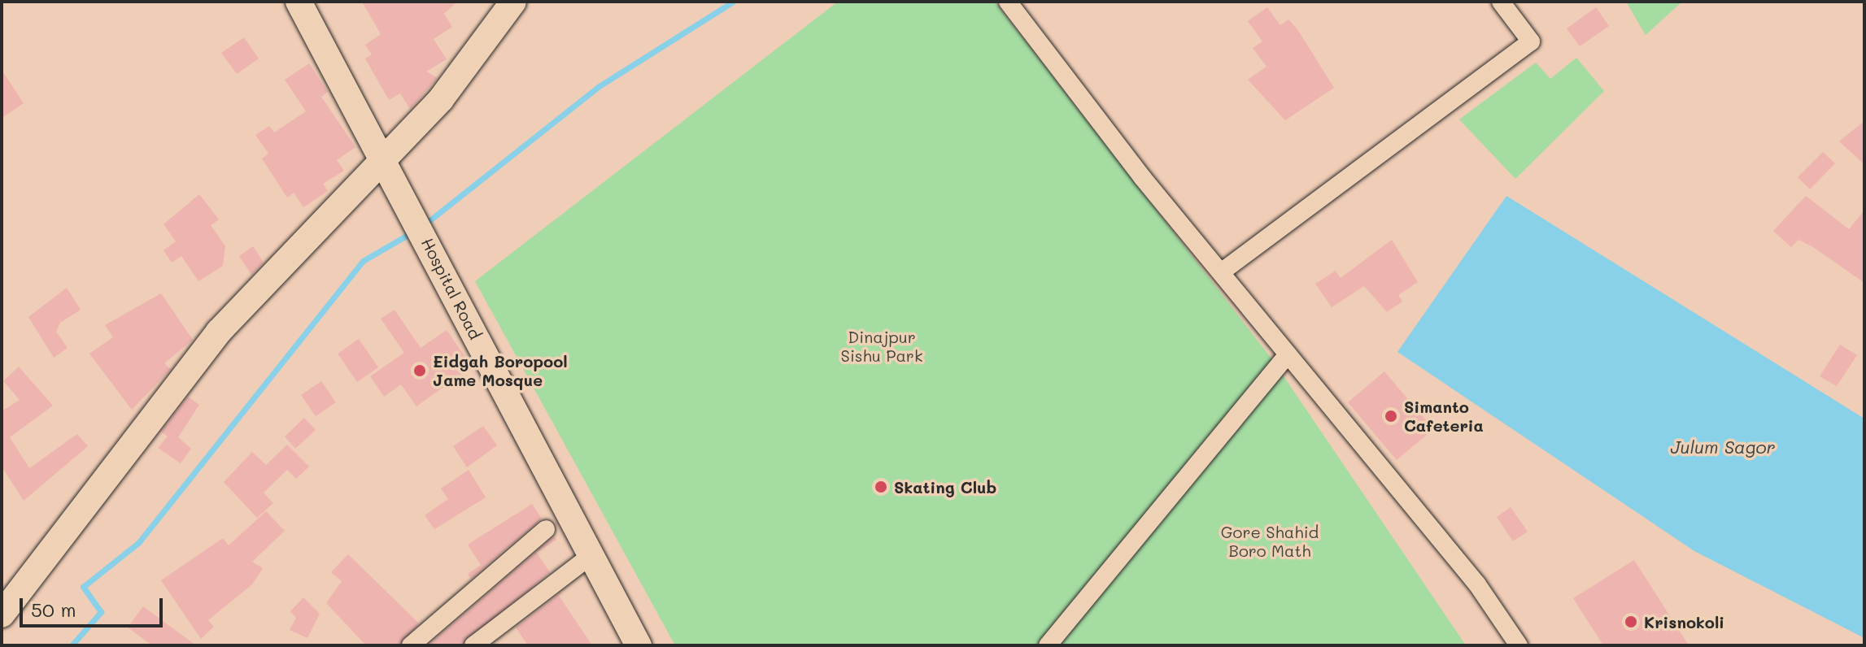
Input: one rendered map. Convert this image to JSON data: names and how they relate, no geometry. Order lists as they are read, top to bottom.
{
  "streets": {
    "street": ["Hospital Road"]
  },
  "water": ["Julum Sagor"],
  "parks": ["Dinajpur Sishu Park", "Gore Shahid Boro Math"],
  "places": [
    "Eidgah Boropool Jame Mosque",
    "Simanto Cafeteria",
    "Skating Club",
    "Krisnokoli"
  ],
  "scale_bar": "50 m"
}
